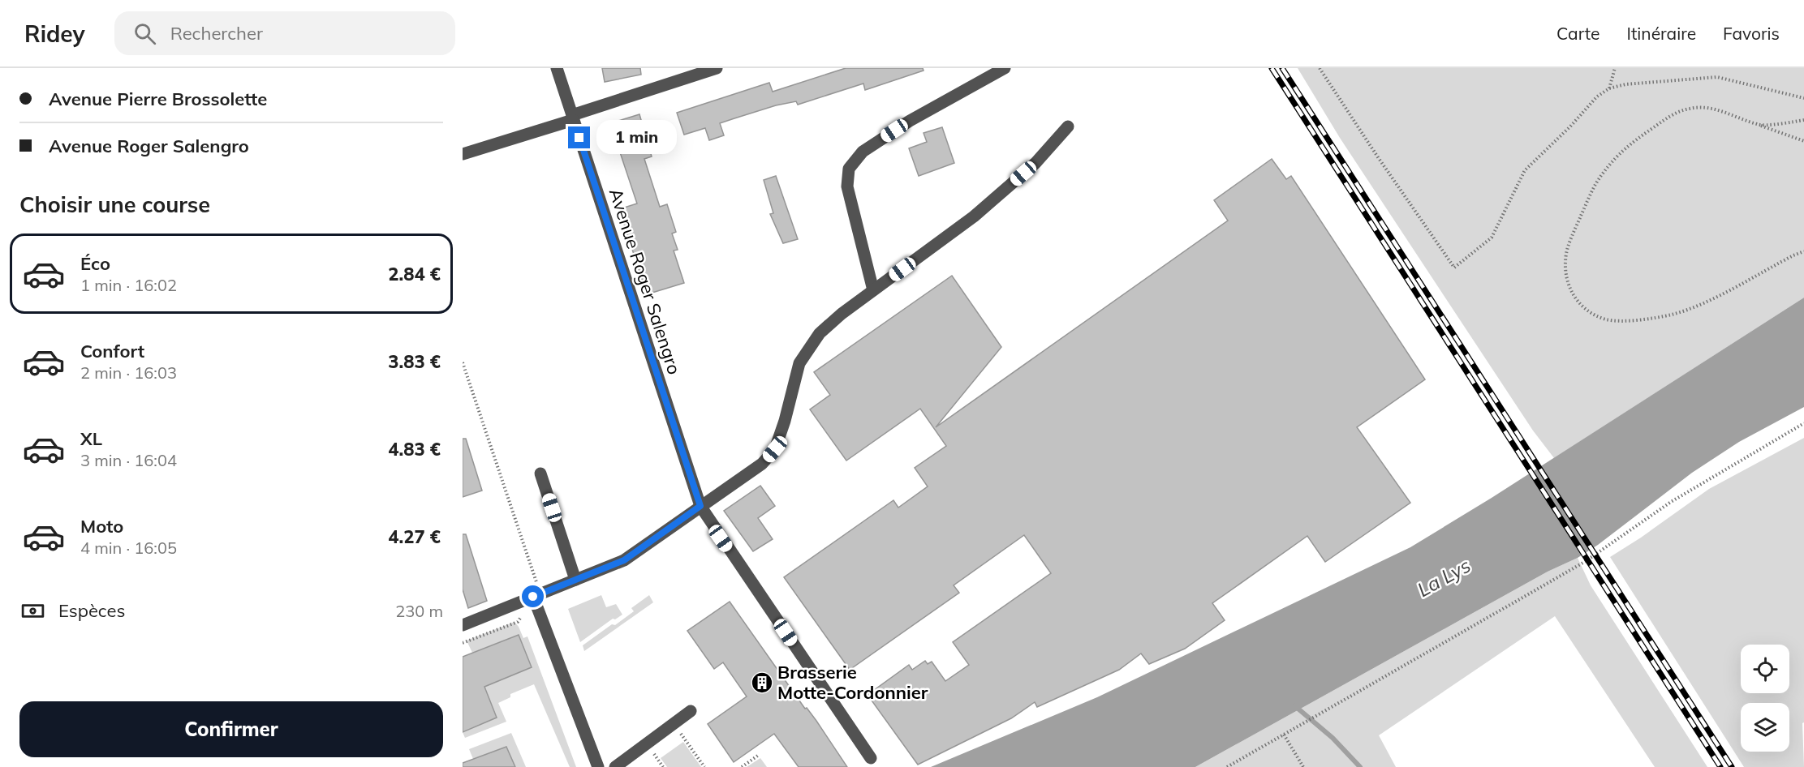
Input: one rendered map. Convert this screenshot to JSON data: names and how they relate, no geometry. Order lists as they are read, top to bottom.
{
  "streets": {
    "street": ["Avenue Roger Salengro"]
  },
  "water": ["La Lys"],
  "places": {
    "building": ["Brasserie Motte-Cordonnier"]
  },
  "page": {
    "header": "Ridey",
    "search": "Rechercher",
    "nav": ["Carte", "Itinéraire", "Favoris"],
    "banner": ["Avenue Pierre Brossolette", "Avenue Roger Salengro"],
    "bubble": "1 min",
    "heading": "Choisir une course",
    "list": [
      {
        "name": "Éco",
        "note": "1 min · 16:02",
        "value": "2.84 €"
      },
      {
        "name": "Confort",
        "note": "2 min · 16:03",
        "value": "3.83 €"
      },
      {
        "name": "XL",
        "note": "3 min · 16:04",
        "value": "4.83 €"
      },
      {
        "name": "Moto",
        "note": "4 min · 16:05",
        "value": "4.27 €"
      }
    ],
    "pay": ["Espèces", "230 m"],
    "buttons": "Confirmer"
  }
}
